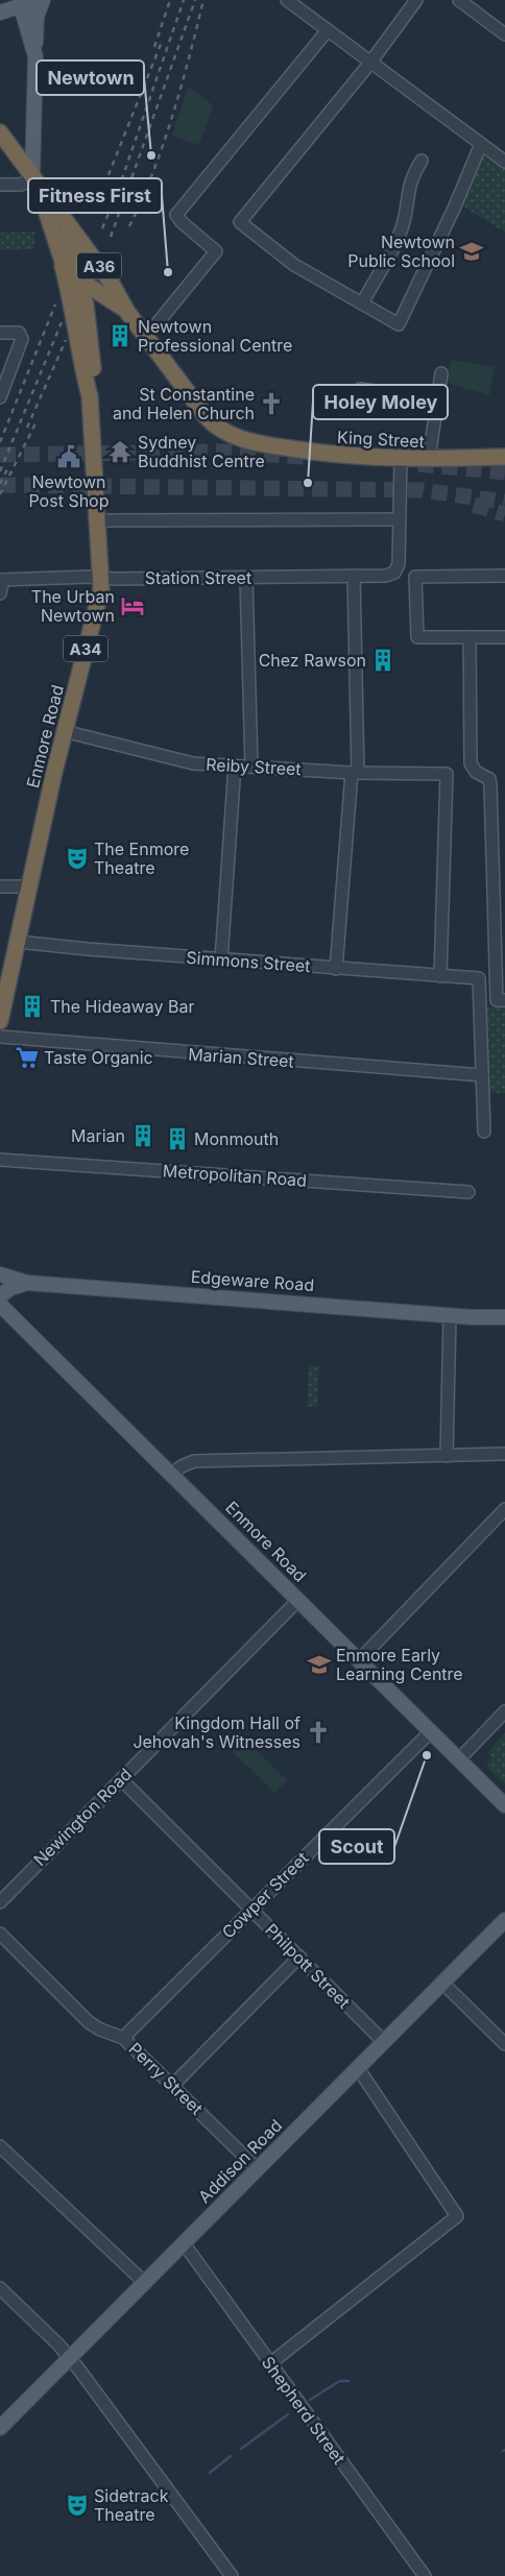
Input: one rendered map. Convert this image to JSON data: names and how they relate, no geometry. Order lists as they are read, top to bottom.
{
  "streets": {
    "highway": [
      "A36",
      "King Street",
      "A34",
      "Enmore Road"
    ],
    "main road": ["Edgeware Road", "Addison Road"],
    "street": [
      "Station Street",
      "Reiby Street",
      "Simmons Street",
      "Marian Street",
      "Metropolitan Road",
      "Newington Road",
      "Cowper Street",
      "Philpott Street",
      "Perry Street",
      "Shepherd Street"
    ]
  },
  "crossings": [
    ["King Street", "Enmore Road"],
    ["Station Street", "Enmore Road"],
    ["Enmore Road", "Reiby Street"],
    ["Enmore Road", "Simmons Street"],
    ["Enmore Road", "Newington Road"],
    ["Enmore Road", "Cowper Street"],
    ["Reiby Street", "Simmons Street"],
    ["Simmons Street", "Marian Street"],
    ["Newington Road", "Philpott Street"],
    ["Cowper Street", "Philpott Street"],
    ["Cowper Street", "Perry Street"],
    ["Philpott Street", "Addison Road"],
    ["Perry Street", "Addison Road"],
    ["Addison Road", "Shepherd Street"]
  ],
  "places": {
    "other": [
      "Newtown",
      "Fitness First",
      "Holey Moley",
      "Scout"
    ],
    "school or university": ["Newtown Public School", "Enmore Early Learning Centre"],
    "building": [
      "Newtown Professional Centre",
      "Chez Rawson",
      "The Hideaway Bar",
      "Marian",
      "Monmouth"
    ],
    "church": ["St Constantine and Helen Church", "Kingdom Hall of Jehovah's Witnesses"],
    "temple": ["Sydney Buddhist Centre"],
    "public building": ["Newtown Post Shop"],
    "hotel": ["The Urban Newtown"],
    "theatre": ["The Enmore Theatre", "Sidetrack Theatre"],
    "supermarket": ["Taste Organic"]
  }
}
